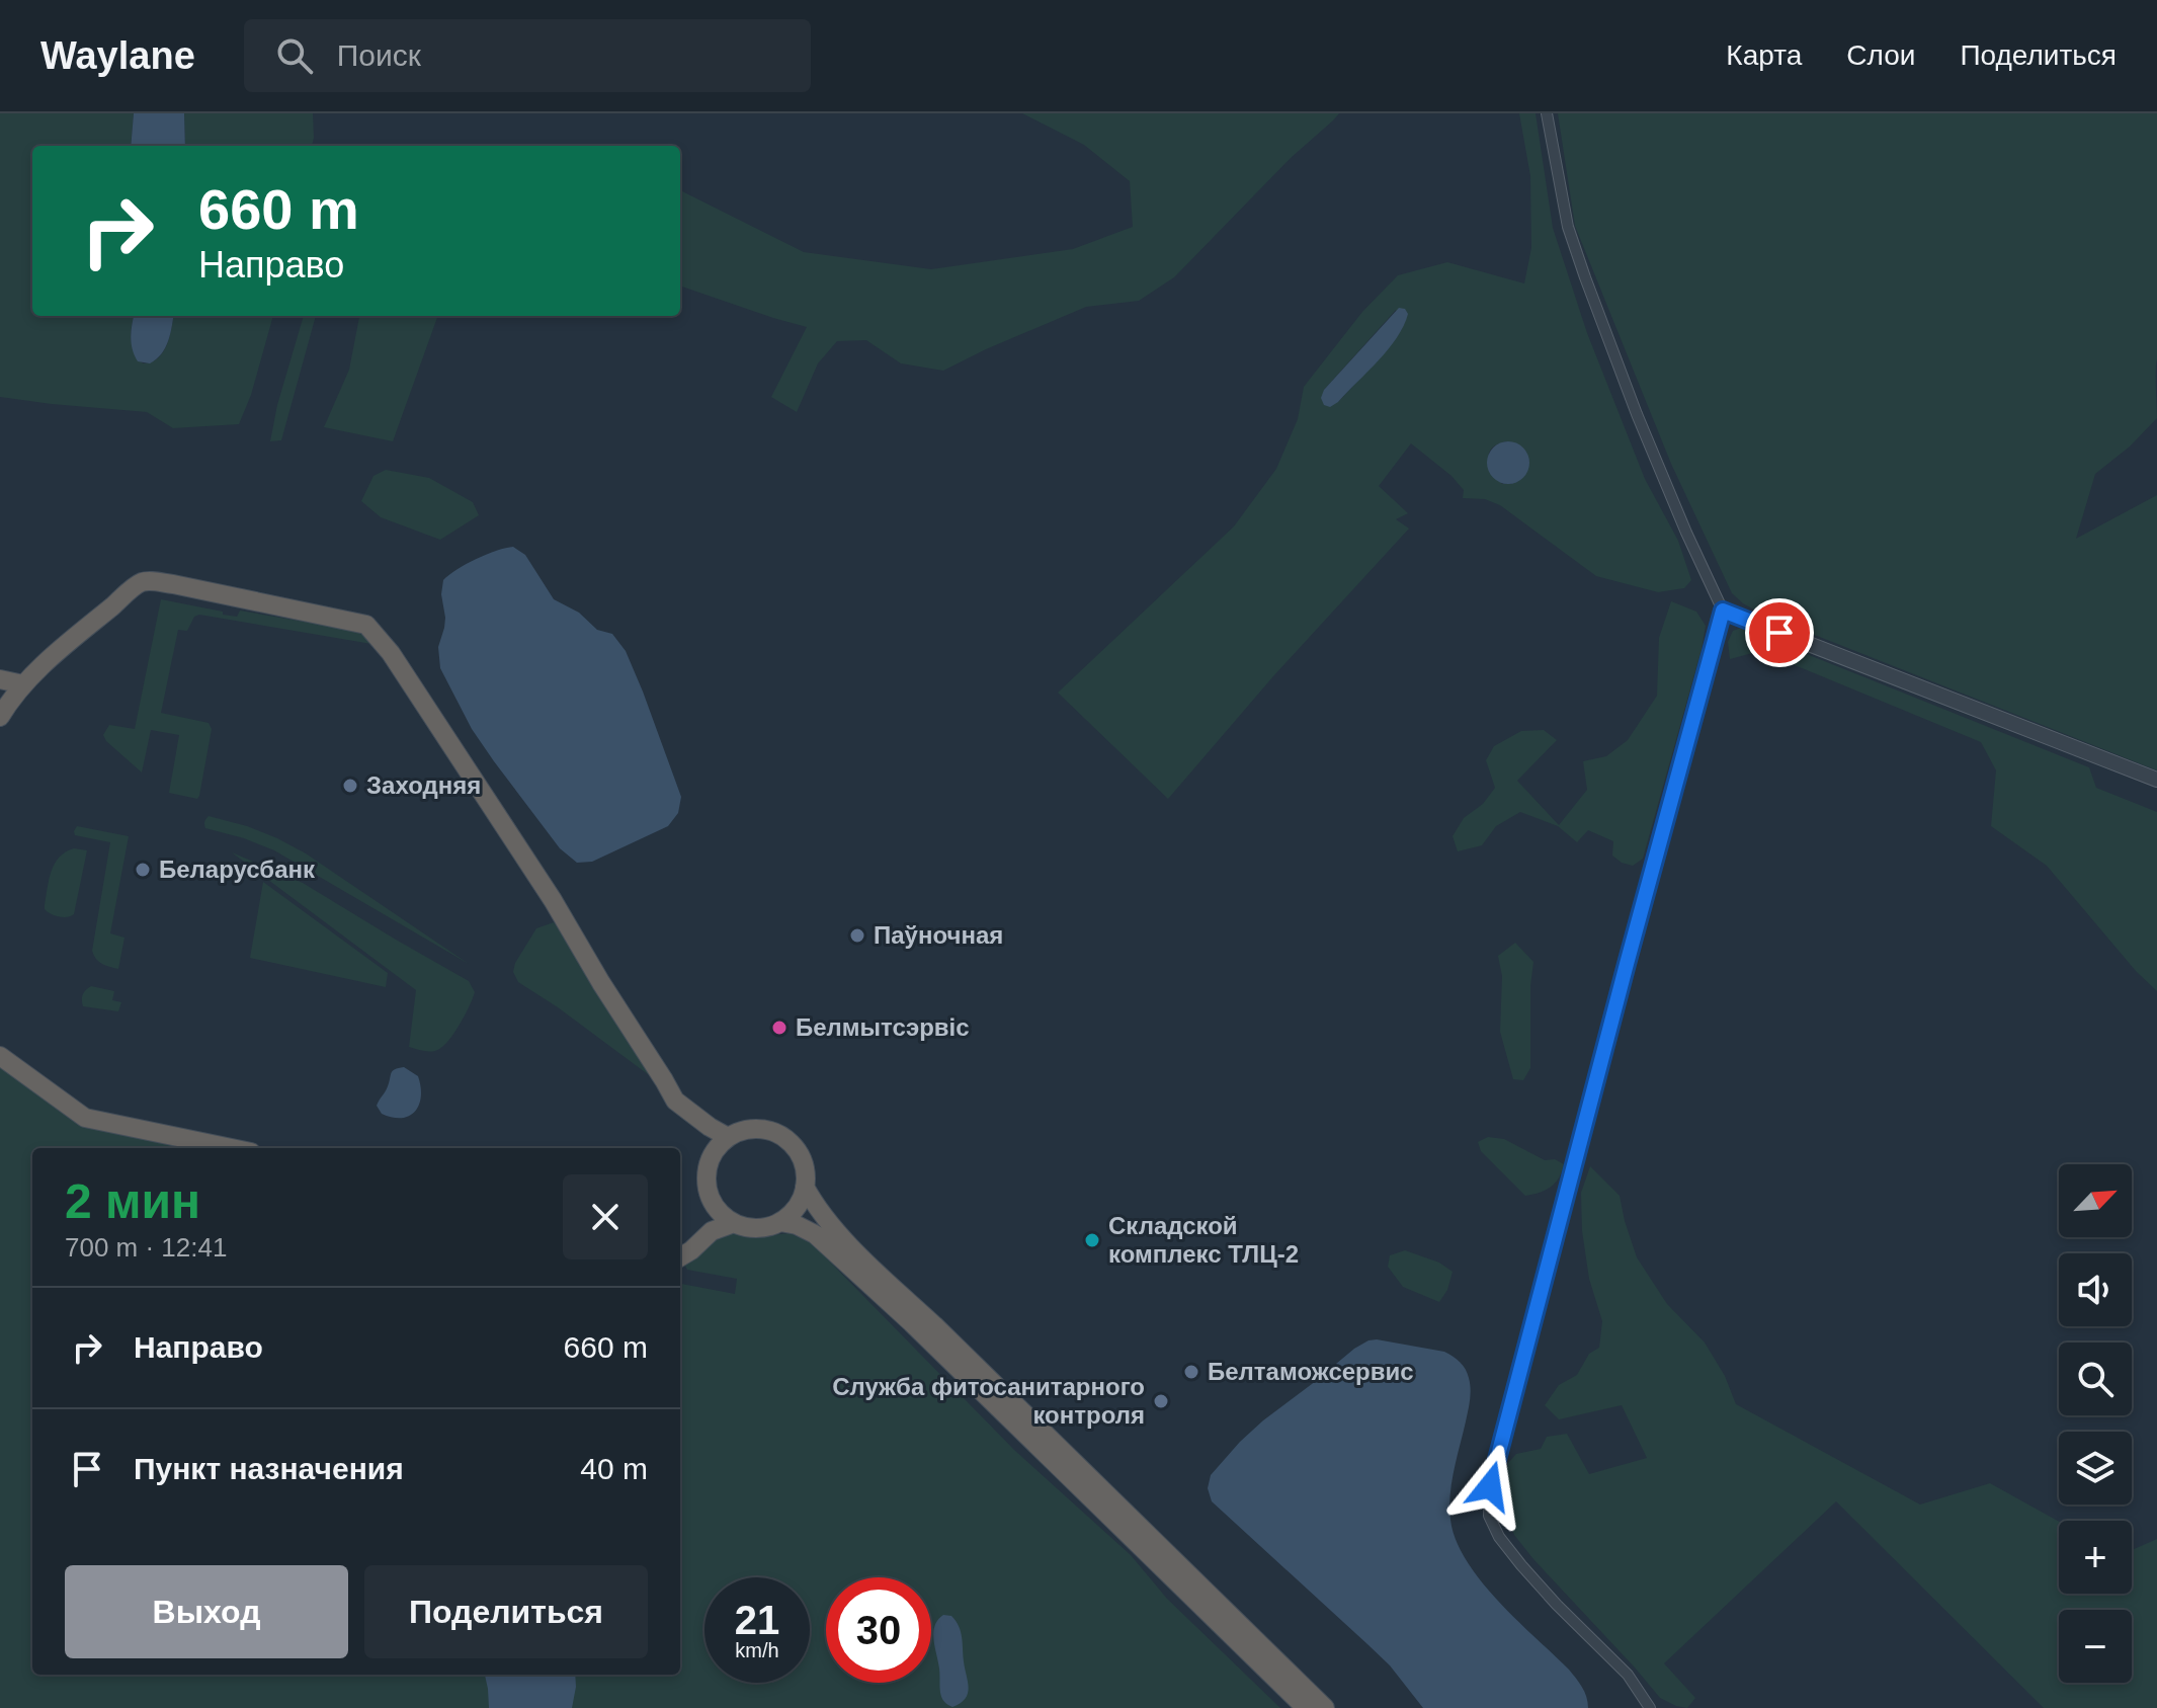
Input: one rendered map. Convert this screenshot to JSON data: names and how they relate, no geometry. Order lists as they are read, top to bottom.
{
  "places": [
    "Заходняя",
    "Беларусбанк",
    "Паўночная",
    "Белмытсэрвіс",
    "Складской комплекс ТЛЦ-2",
    "Белтаможсервис",
    "Служба фитосанитарного контроля"
  ],
  "north": "top right",
  "page": {
    "header": "Waylane",
    "search": "Поиск",
    "nav": ["Карта", "Слои", "Поделиться"],
    "turn": ["660 m", "Направо"],
    "heading": ["2 мин", "700 m · 12:41"],
    "map_buttons": ["+", "−"],
    "list": [
      {
        "name": "Направо",
        "value": "660 m"
      },
      {
        "name": "Пункт назначения",
        "value": "40 m"
      }
    ],
    "buttons": ["Выход", "Поделиться"],
    "speed": "21 km/h",
    "limit": "30"
  }
}
